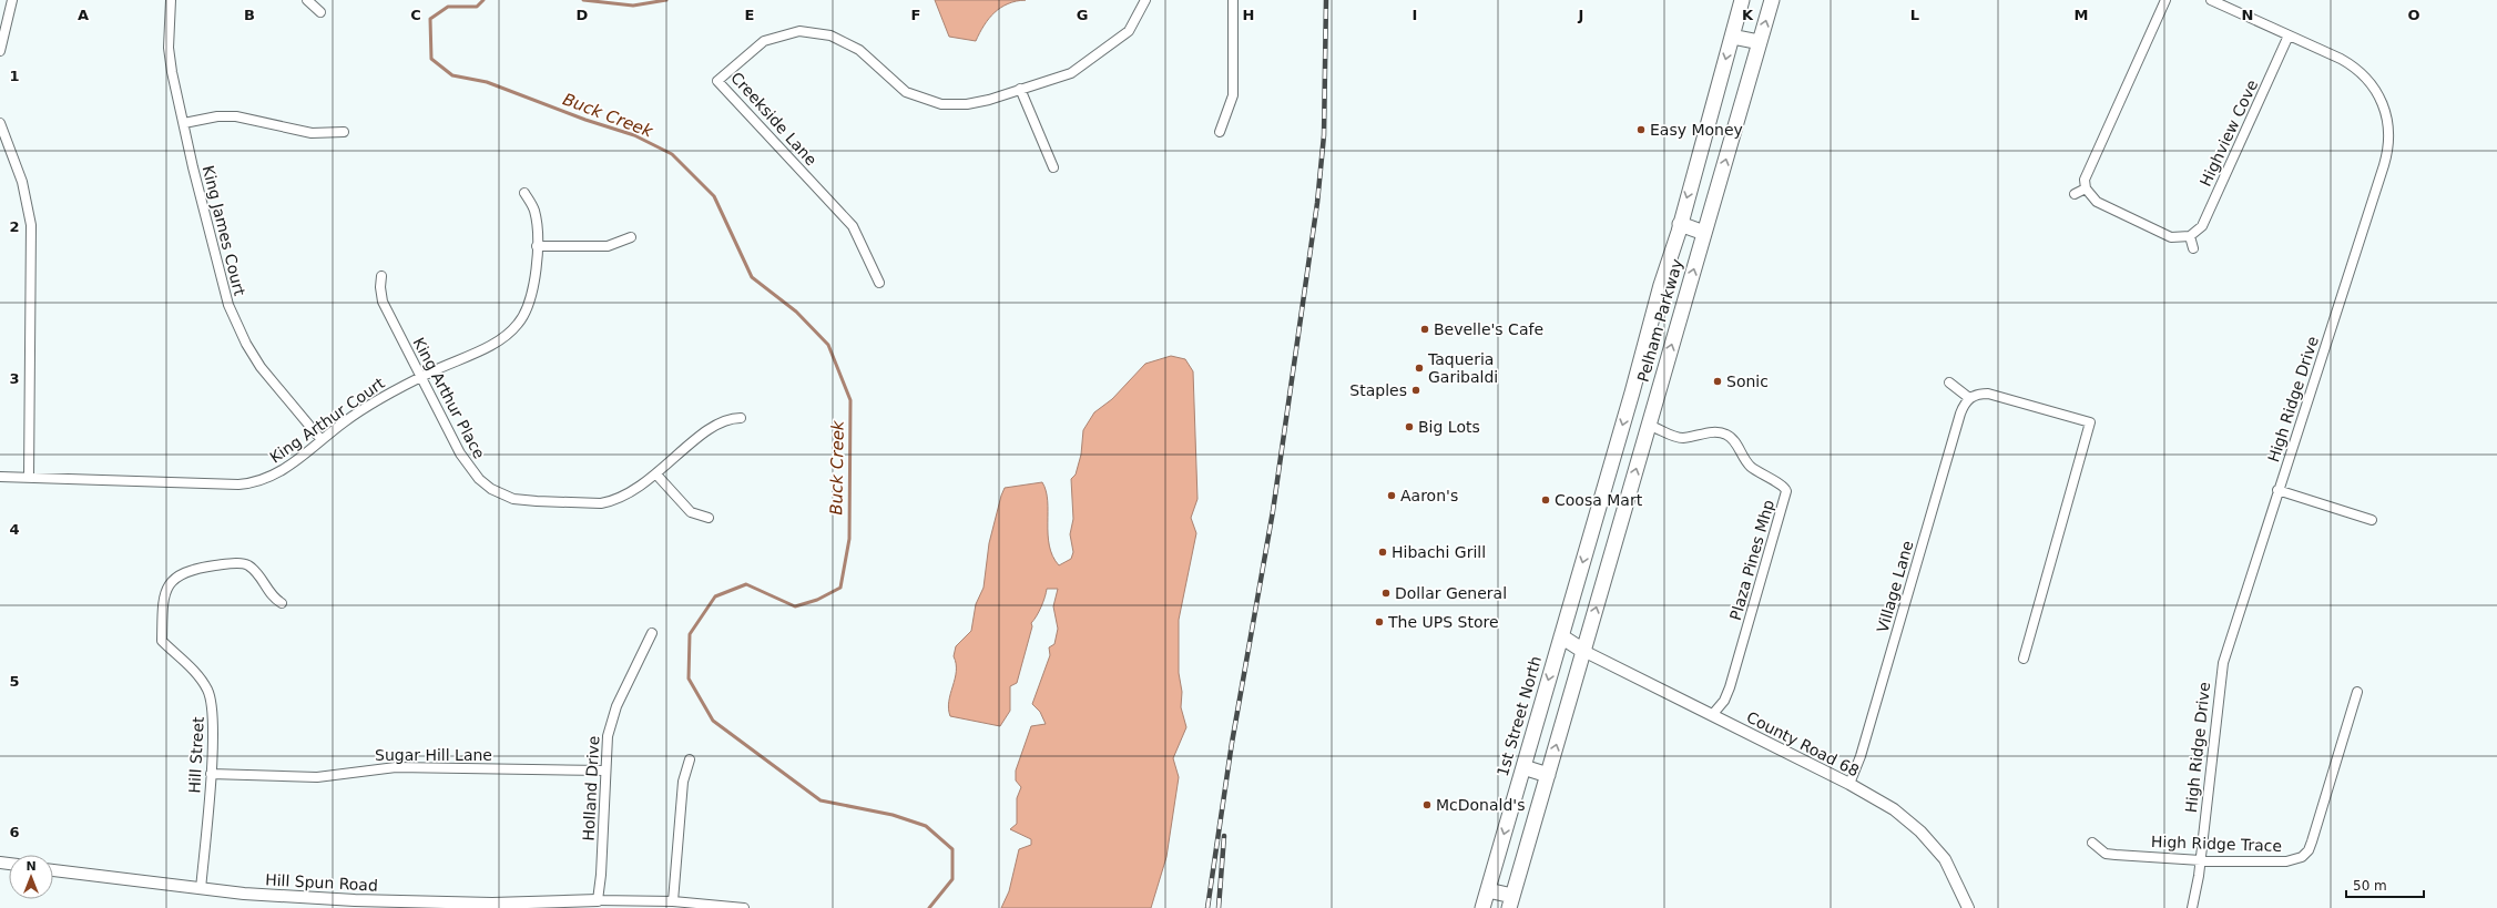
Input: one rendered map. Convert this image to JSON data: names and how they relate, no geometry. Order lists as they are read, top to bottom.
{
  "streets": {
    "main road": ["Pelham Parkway", "1st Street North"],
    "street": [
      "Creekside Lane",
      "Highview Cove",
      "King James Court",
      "King Arthur Place",
      "High Ridge Drive",
      "King Arthur Court",
      "Plaza Pines Mhp",
      "Village Lane",
      "County Road 68",
      "Hill Street",
      "Sugar Hill Lane",
      "Holland Drive",
      "High Ridge Trace",
      "Hill Spun Road"
    ]
  },
  "crossings": [
    ["Highview Cove", "High Ridge Drive"],
    ["King James Court", "King Arthur Court"],
    ["Pelham Parkway", "Plaza Pines Mhp"],
    ["Pelham Parkway", "1st Street North"],
    ["Pelham Parkway", "County Road 68"],
    ["King Arthur Place", "King Arthur Court"],
    ["High Ridge Drive", "High Ridge Trace"],
    ["Plaza Pines Mhp", "County Road 68"],
    ["Village Lane", "County Road 68"],
    ["Hill Street", "Sugar Hill Lane"],
    ["Hill Street", "Hill Spun Road"],
    ["Sugar Hill Lane", "Holland Drive"],
    ["Holland Drive", "Hill Spun Road"]
  ],
  "water": ["Buck Creek"],
  "places": [
    "Easy Money",
    "Bevelle's Cafe",
    "Taqueria Garibaldi",
    "Sonic",
    "Staples",
    "Big Lots",
    "Aaron's",
    "Coosa Mart",
    "Hibachi Grill",
    "Dollar General",
    "The UPS Store",
    "McDonald's"
  ],
  "scale_bar": "50 m",
  "north": "top",
  "grid": {
    "columns": [
      "A",
      "B",
      "C",
      "D",
      "E",
      "F",
      "G",
      "H",
      "I",
      "J",
      "K",
      "L",
      "M",
      "N",
      "O"
    ],
    "rows": [
      "1",
      "2",
      "3",
      "4",
      "5",
      "6"
    ]
  }
}
